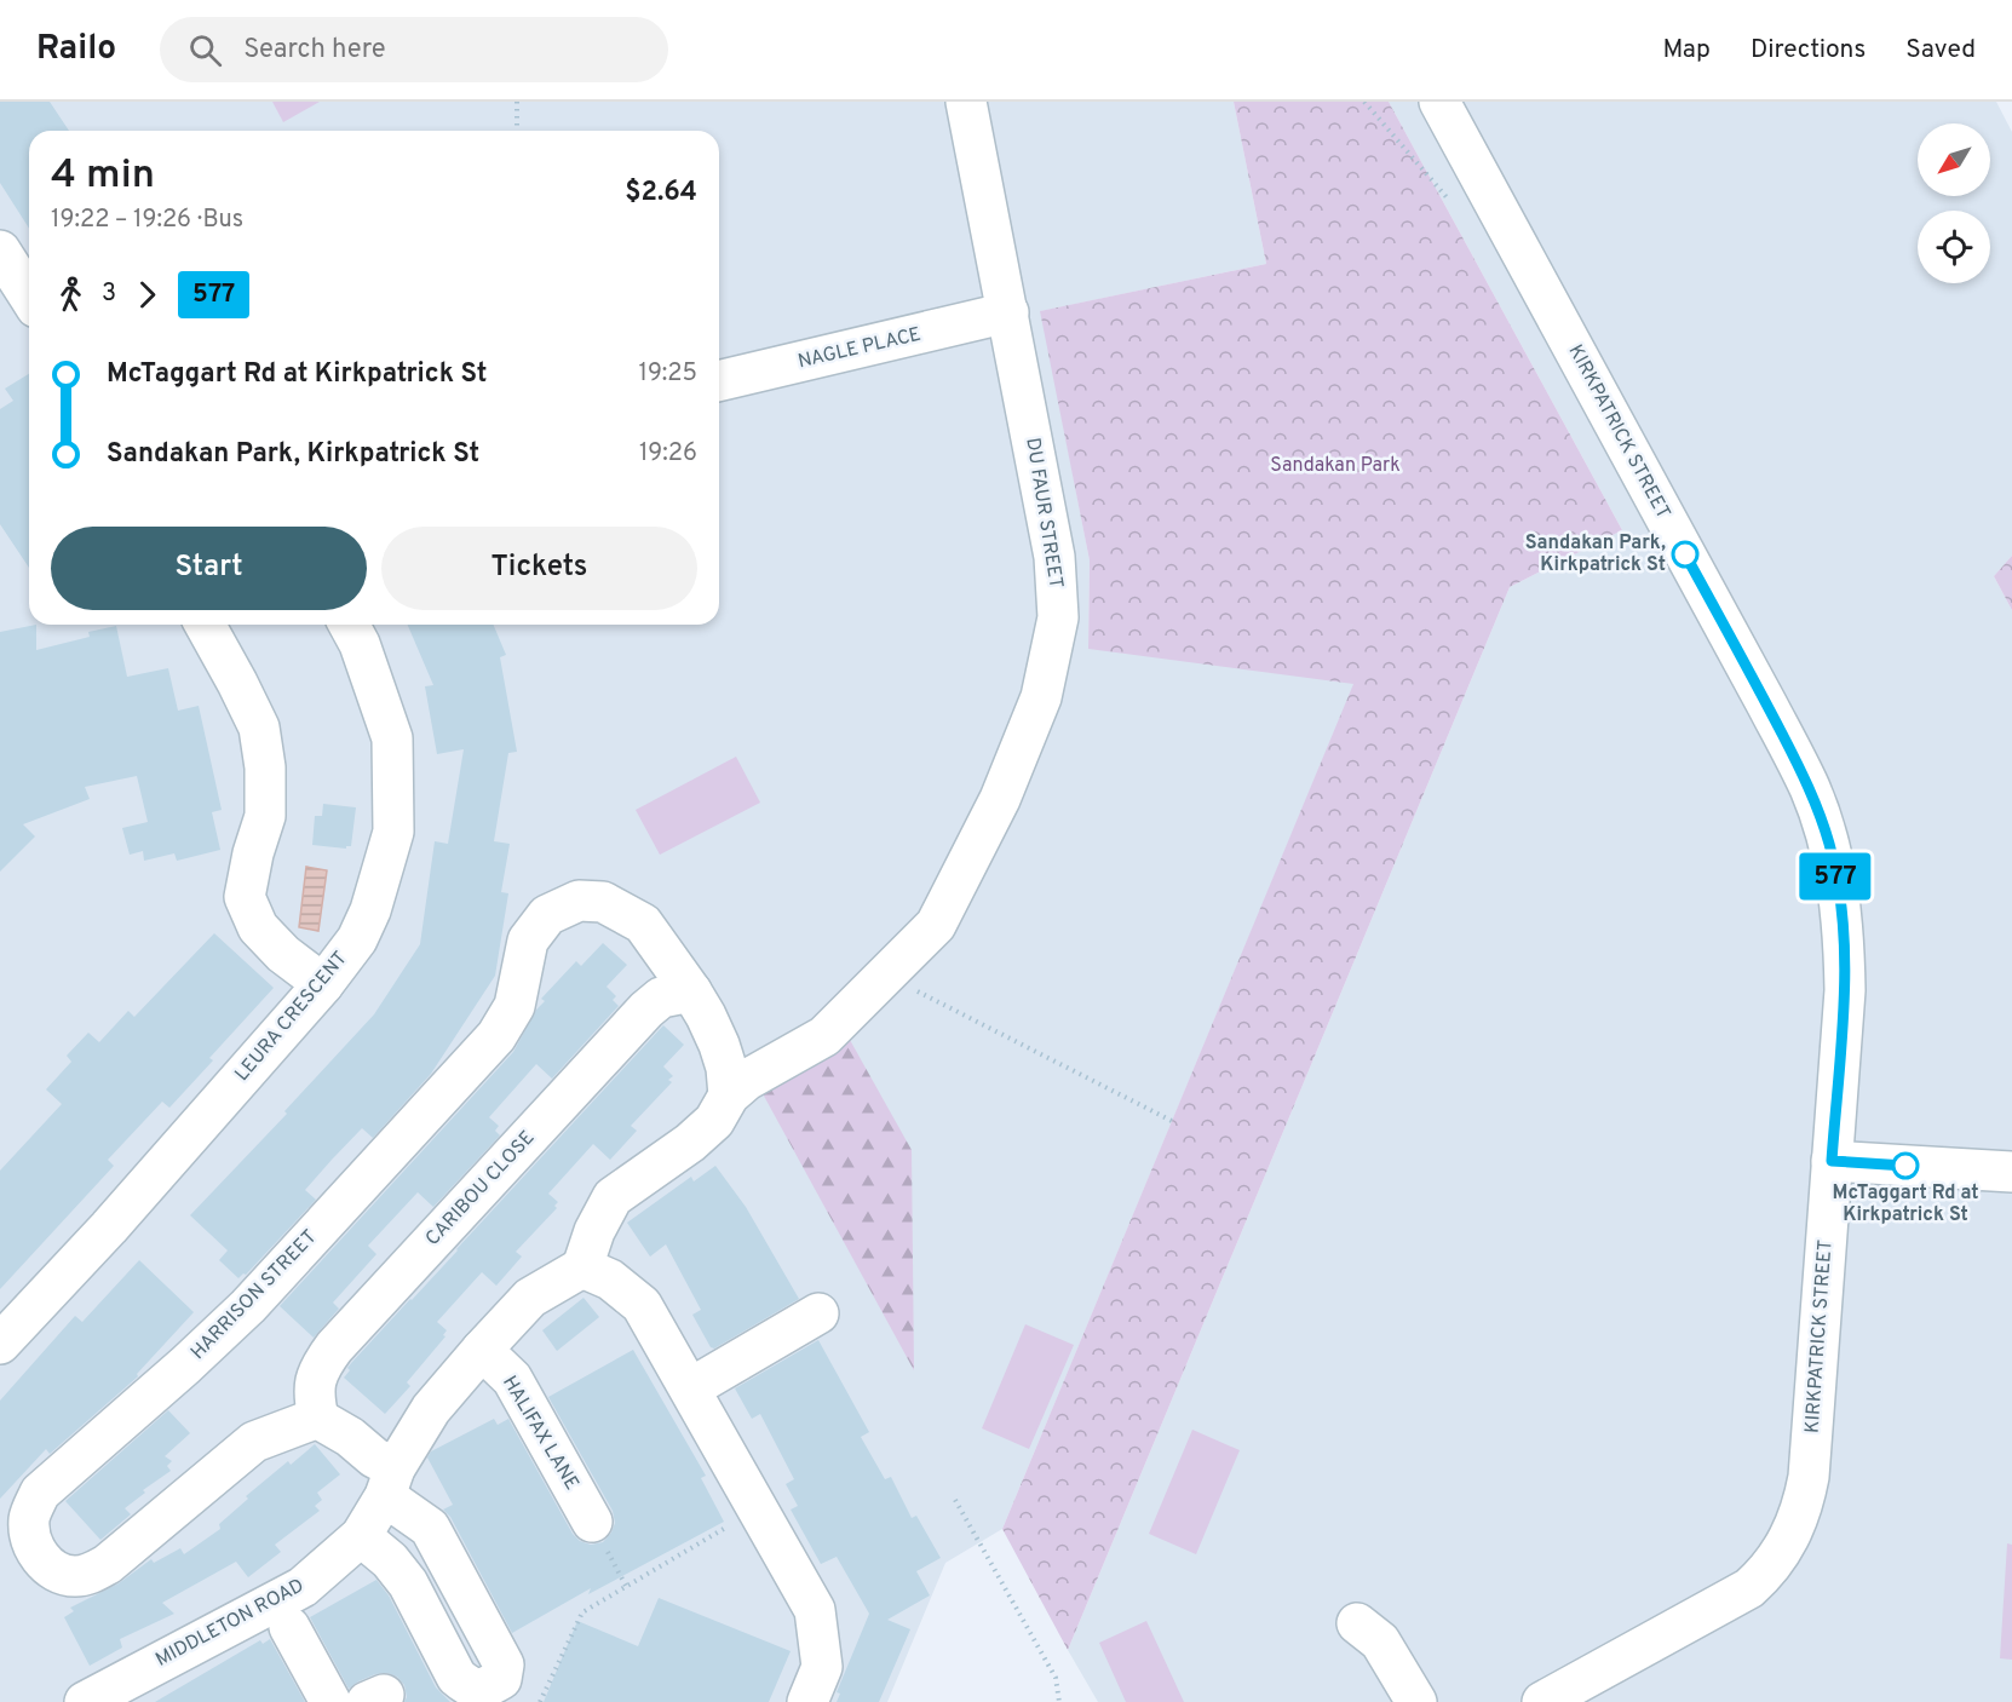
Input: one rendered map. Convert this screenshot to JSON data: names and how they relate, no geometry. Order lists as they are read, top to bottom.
{
  "streets": {
    "street": [
      "NAGLE PLACE",
      "KIRKPATRICK STREET",
      "DU FAUR STREET",
      "LEURA CRESCENT",
      "CARIBOU CLOSE",
      "HARRISON STREET",
      "HALIFAX LANE",
      "MIDDLETON ROAD"
    ]
  },
  "crossings": [
    ["NAGLE PLACE", "DU FAUR STREET"],
    ["DU FAUR STREET", "HARRISON STREET"],
    ["CARIBOU CLOSE", "HARRISON STREET"],
    ["HALIFAX LANE", "MIDDLETON ROAD"]
  ],
  "parks": ["Sandakan Park"],
  "places": ["Sandakan Park, Kirkpatrick St", "McTaggart Rd at Kirkpatrick St"],
  "lines": ["bus line 577"],
  "north": "bottom left",
  "page": {
    "header": "Railo",
    "search": "Search here",
    "nav": ["Map", "Directions", "Saved"],
    "on_map": "577",
    "heading": ["4 min", "19:22 – 19:26 · Bus", "$2.64"],
    "legs": ["3", "577"],
    "list": [
      {
        "name": "McTaggart Rd at Kirkpatrick St",
        "value": "19:25"
      },
      {
        "name": "Sandakan Park, Kirkpatrick St",
        "value": "19:26"
      }
    ],
    "buttons": ["Start", "Tickets"]
  }
}
